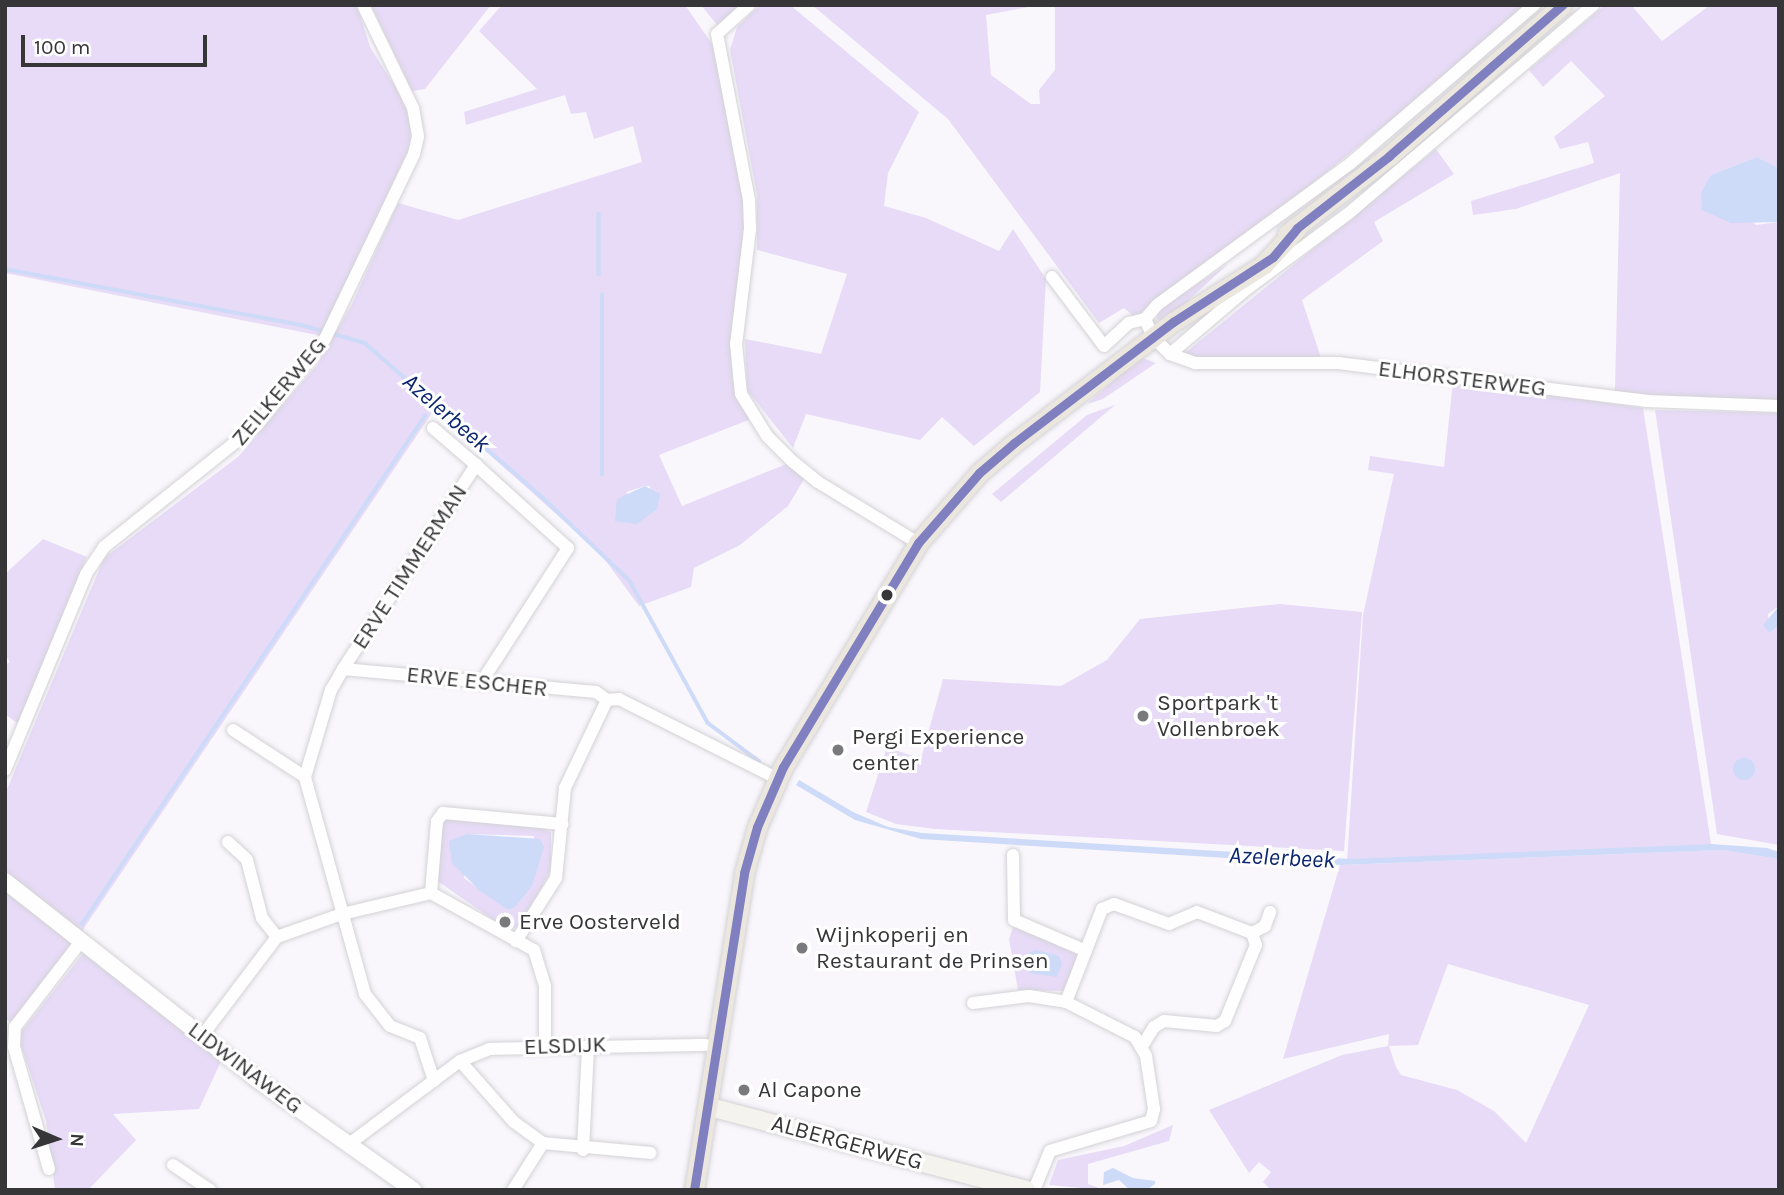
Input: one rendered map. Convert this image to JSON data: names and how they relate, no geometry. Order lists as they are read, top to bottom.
{
  "streets": {
    "main road": ["ALBERGERWEG"],
    "street": [
      "ELHORSTERWEG",
      "ZEILKERWEG",
      "ERVE TIMMERMAN",
      "ERVE ESCHER",
      "ELSDIJK",
      "LIDWINAWEG"
    ]
  },
  "crossings": [
    ["ERVE TIMMERMAN", "ERVE ESCHER"],
    ["ELSDIJK", "LIDWINAWEG"]
  ],
  "water": ["Azelerbeek"],
  "places": [
    "Sportpark 't Vollenbroek",
    "Pergi Experience center",
    "Erve Oosterveld",
    "Wijnkoperij en Restaurant de Prinsen",
    "Al Capone"
  ],
  "scale_bar": "100 m",
  "north": "right"
}
